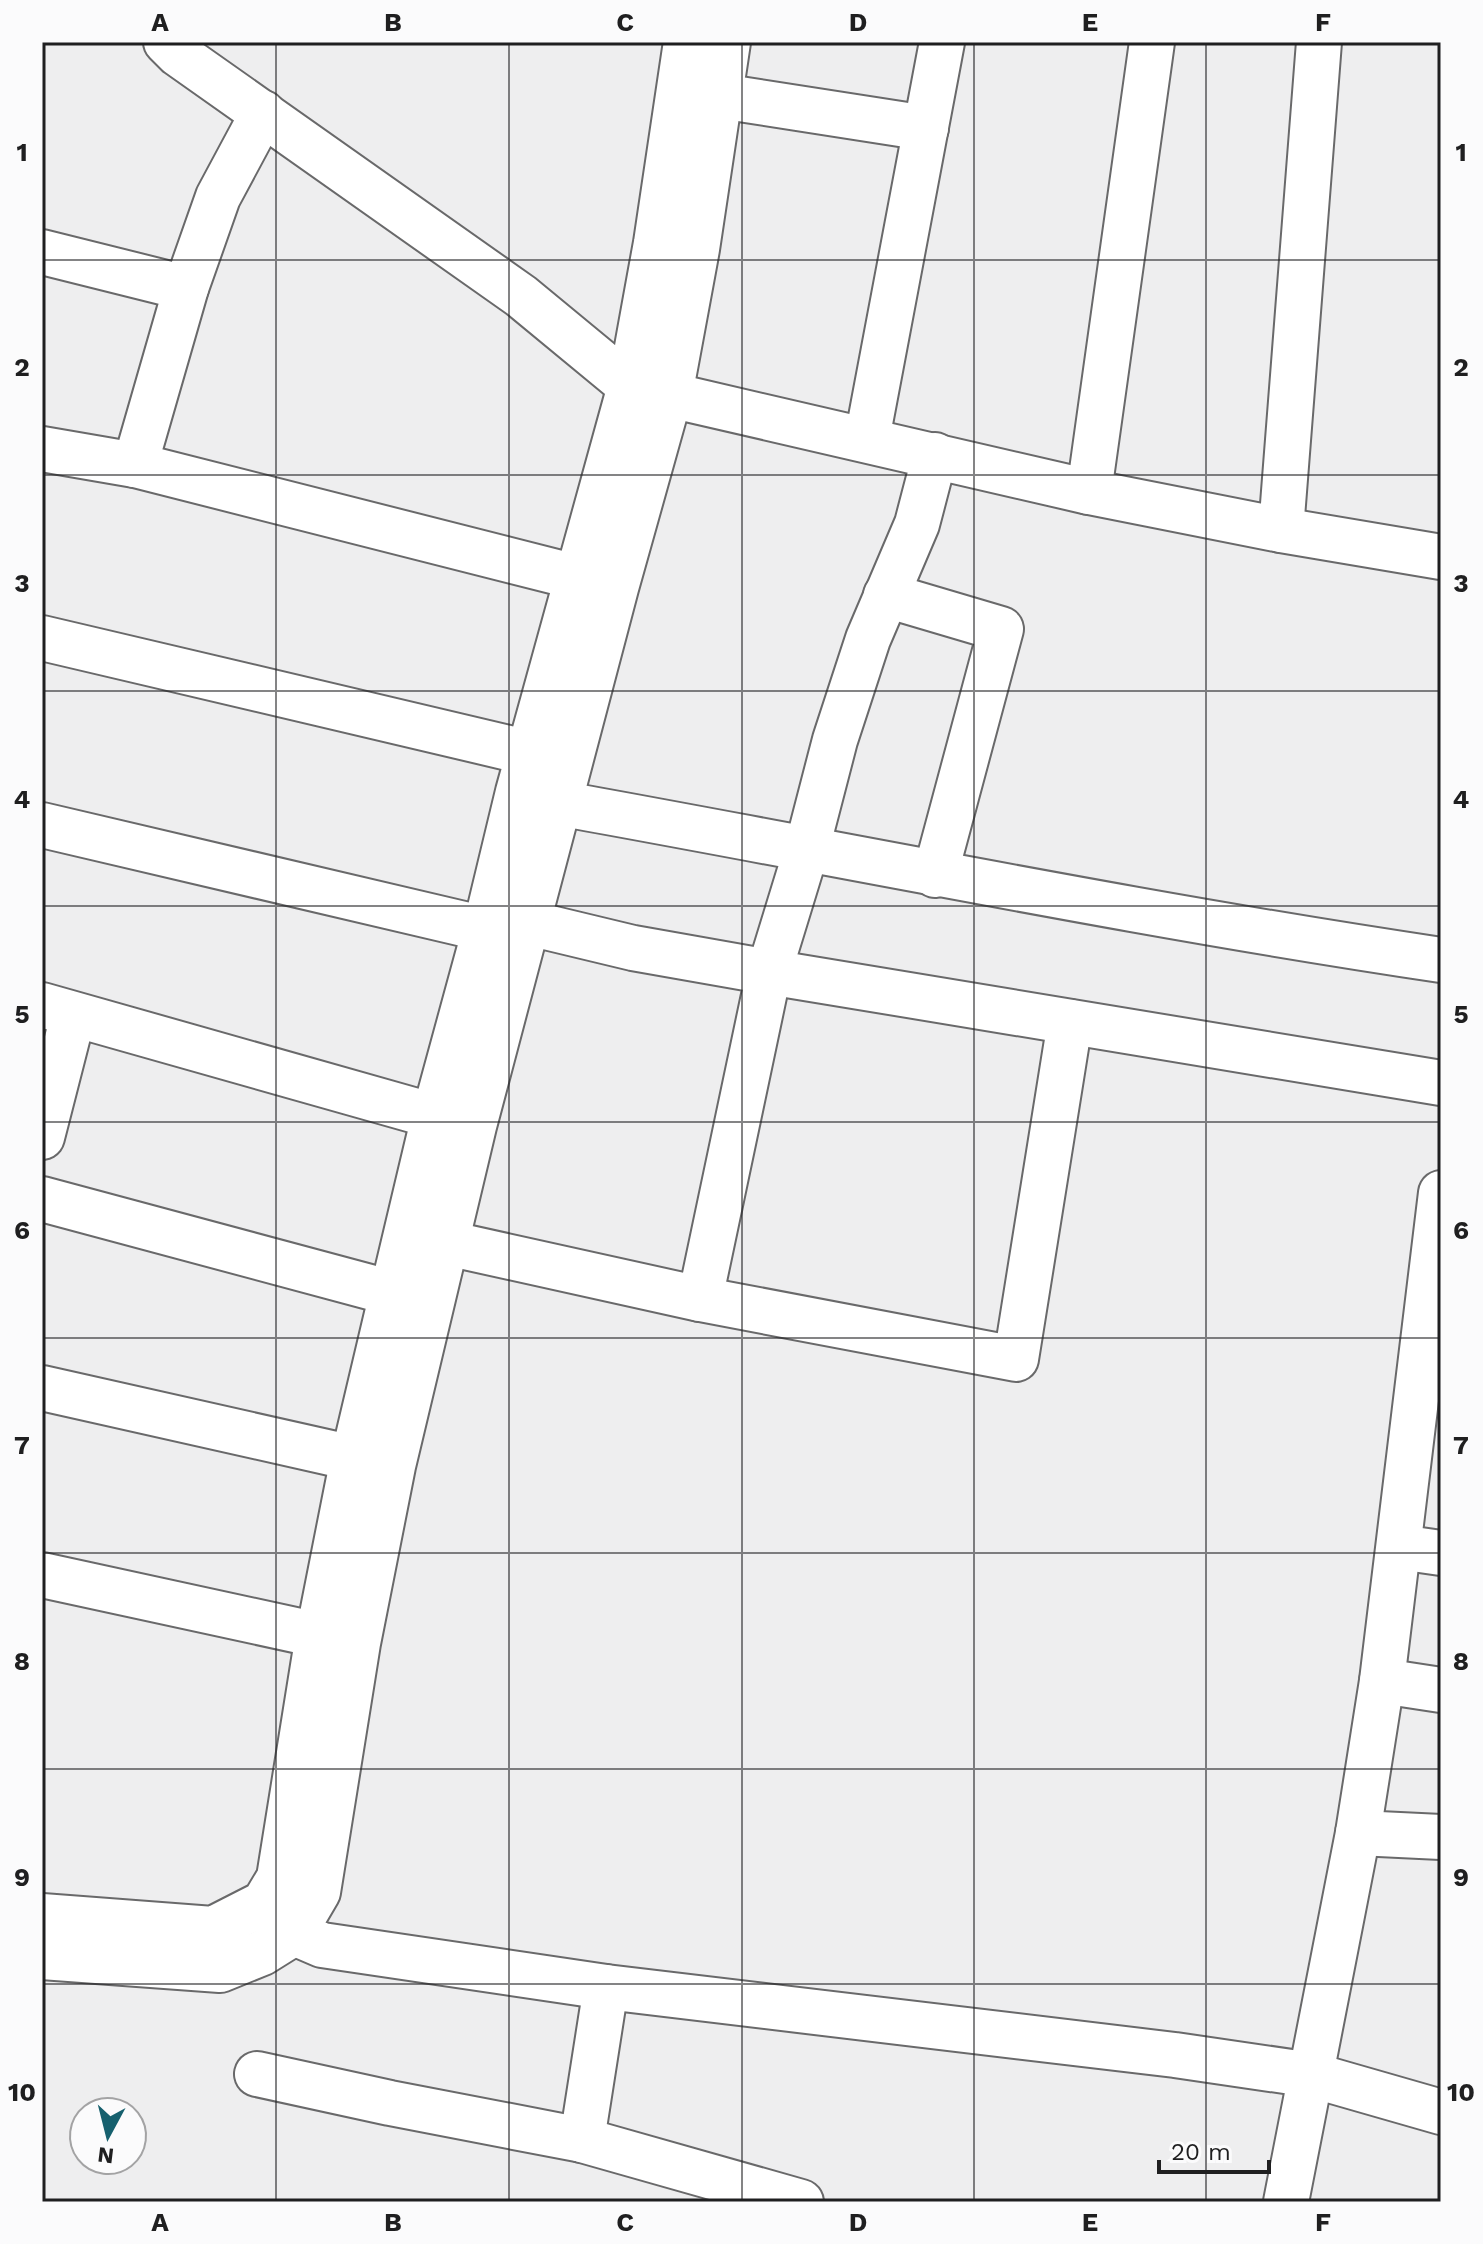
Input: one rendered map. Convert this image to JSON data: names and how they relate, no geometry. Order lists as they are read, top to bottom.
{
  "scale_bar": "20 m",
  "north": "bottom",
  "grid": {
    "columns": [
      "A",
      "B",
      "C",
      "D",
      "E",
      "F"
    ],
    "rows": [
      "1",
      "2",
      "3",
      "4",
      "5",
      "6",
      "7",
      "8",
      "9",
      "10"
    ]
  }
}
